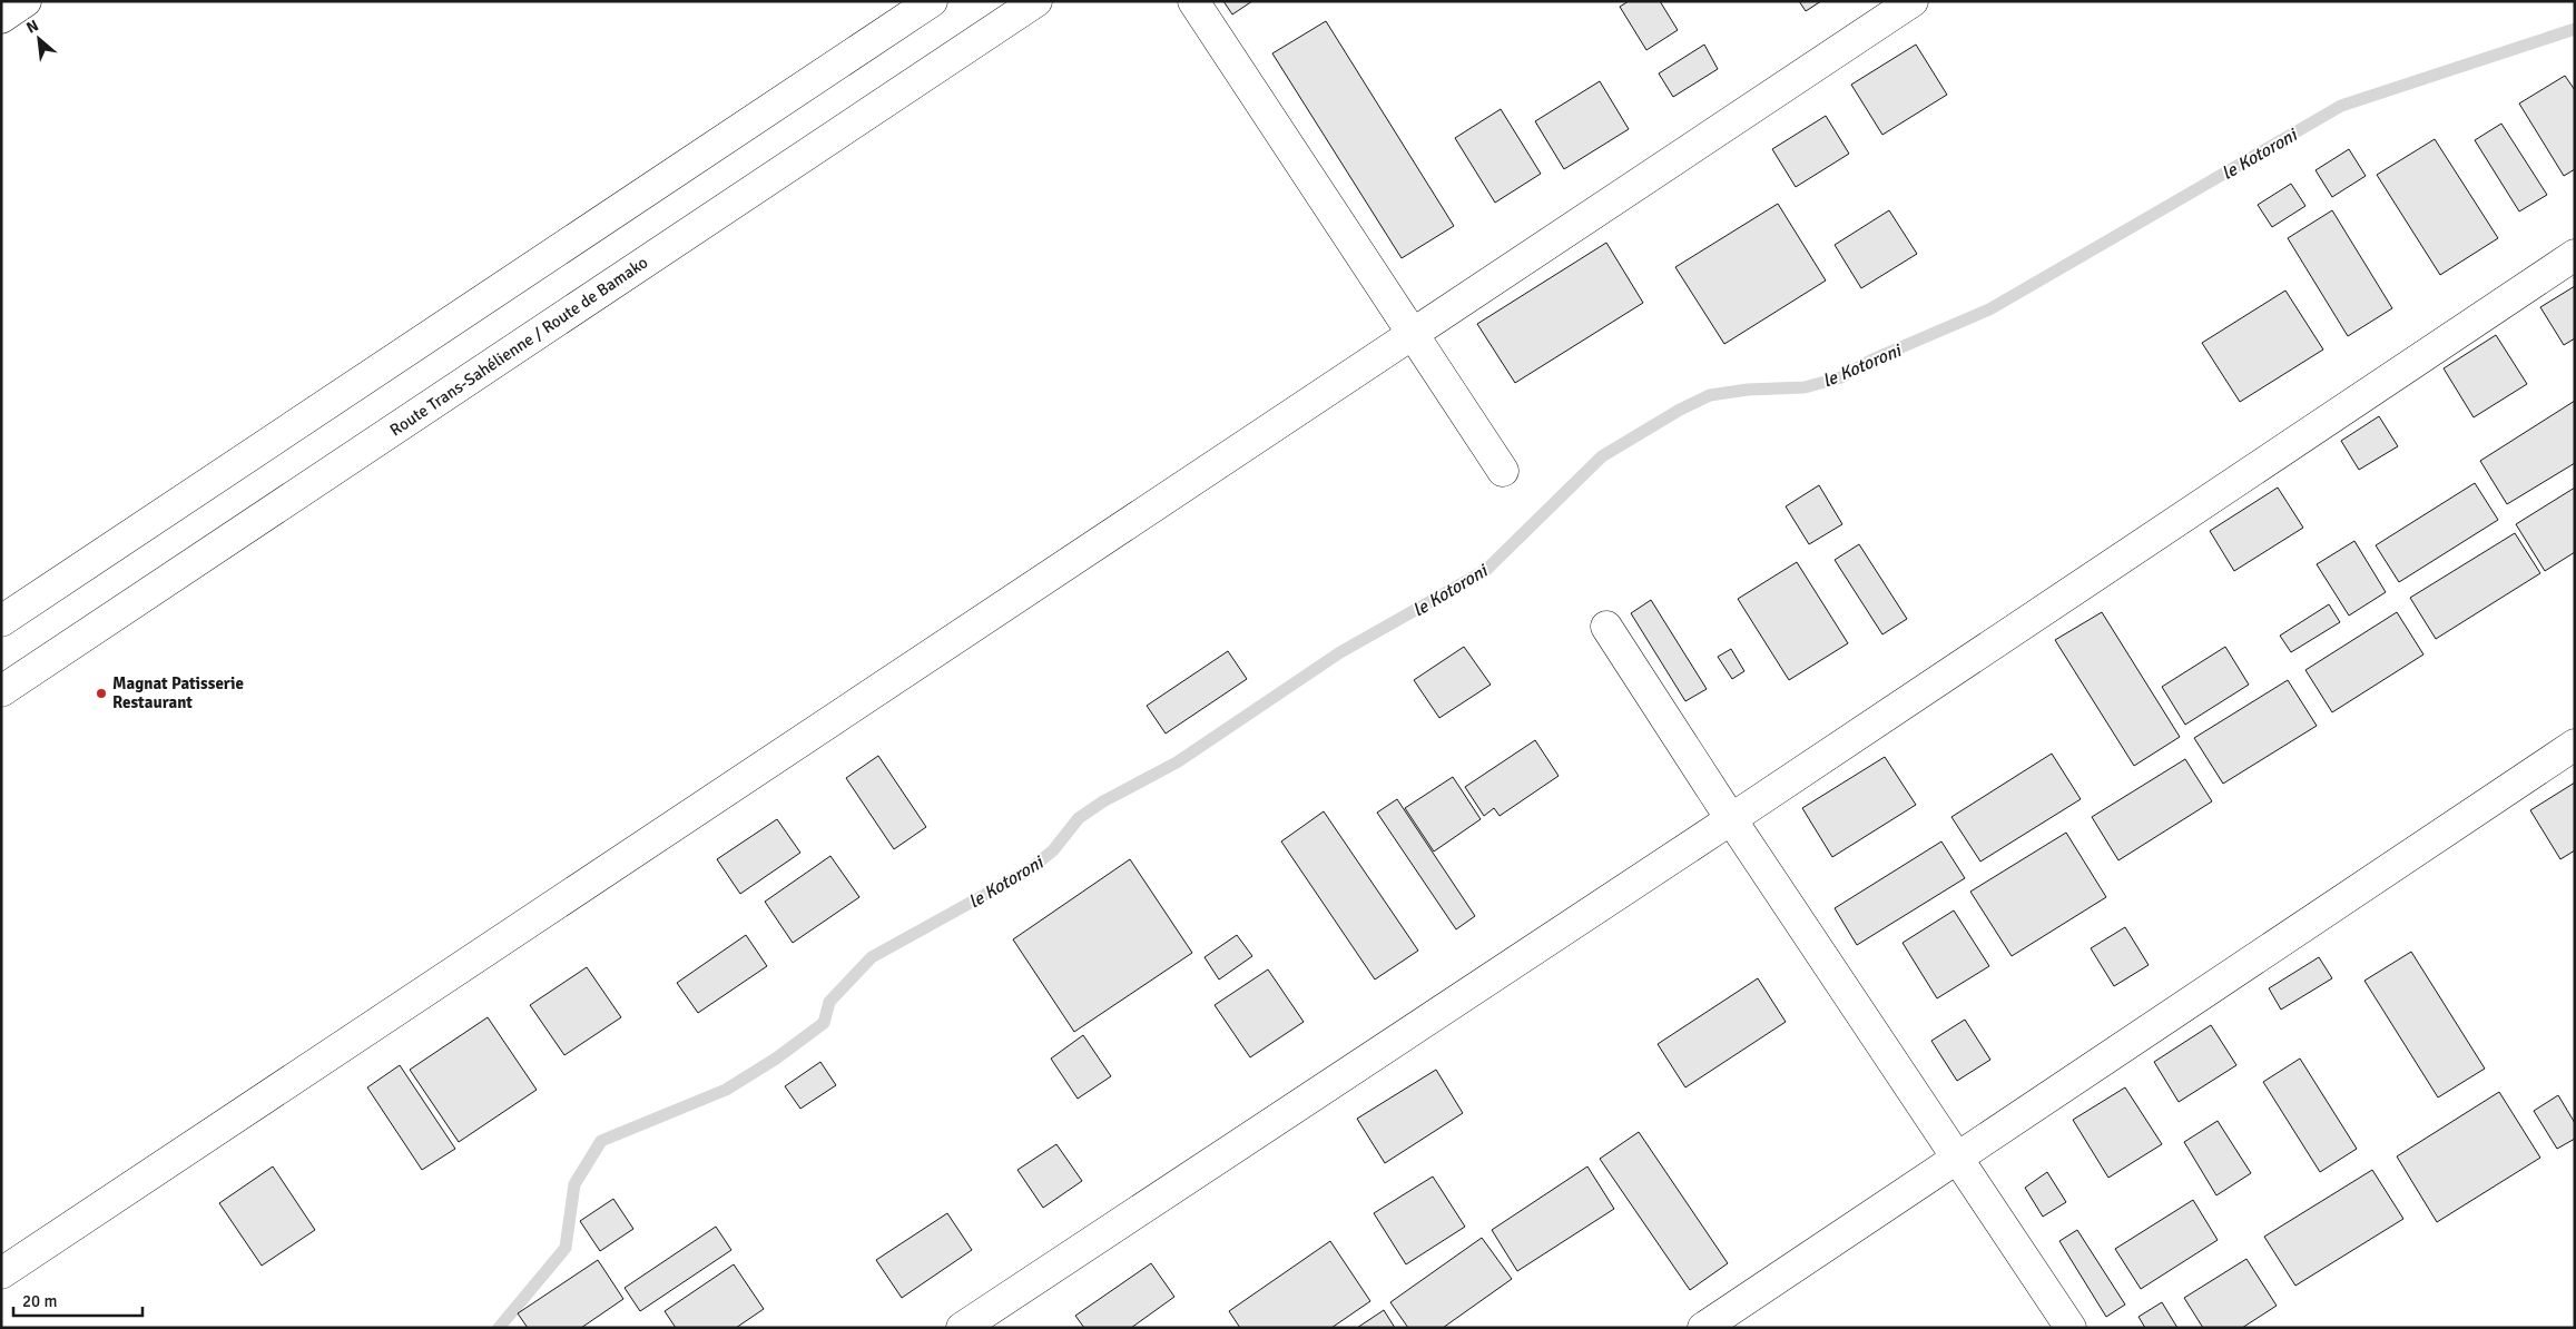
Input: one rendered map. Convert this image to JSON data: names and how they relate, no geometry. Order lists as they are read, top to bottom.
{
  "streets": {
    "main road": ["Route Trans-Sahélienne / Route de Bamako"]
  },
  "water": ["le Kotoroni"],
  "places": ["Magnat Patisserie Restaurant"],
  "scale_bar": "20 m",
  "north": "top left"
}
